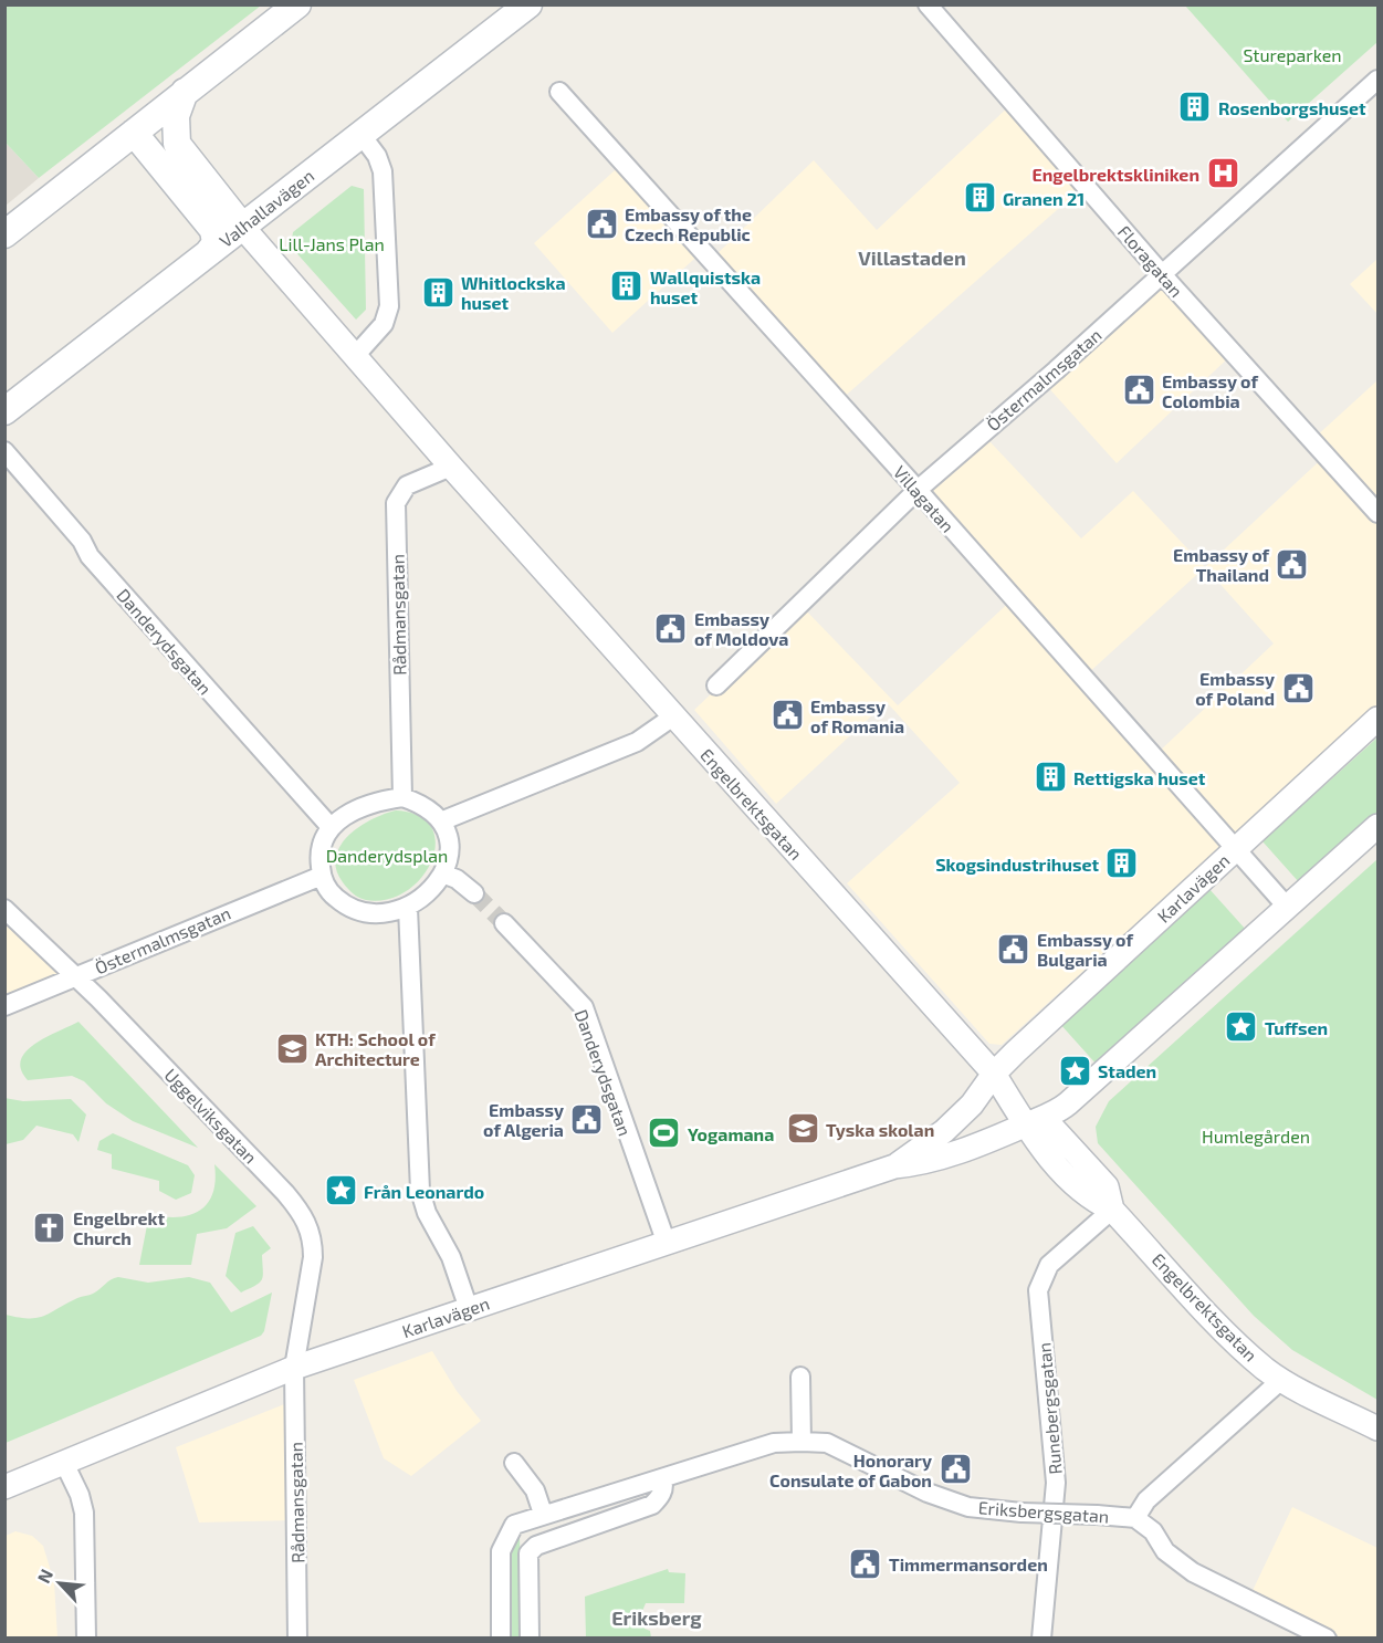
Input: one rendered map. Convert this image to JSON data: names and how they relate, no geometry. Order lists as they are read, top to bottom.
{
  "streets": {
    "main road": ["Valhallavägen"],
    "street": [
      "Floragatan",
      "Östermalmsgatan",
      "Villagatan",
      "Rådmansgatan",
      "Danderydsgatan",
      "Engelbrektsgatan",
      "Karlavägen",
      "Uggelviksgatan",
      "Runebergsgatan",
      "Eriksbergsgatan"
    ]
  },
  "crossings": [
    ["Floragatan", "Östermalmsgatan"],
    ["Östermalmsgatan", "Villagatan"],
    ["Östermalmsgatan", "Rådmansgatan"],
    ["Östermalmsgatan", "Danderydsgatan"],
    ["Östermalmsgatan", "Uggelviksgatan"],
    ["Villagatan", "Karlavägen"],
    ["Rådmansgatan", "Danderydsgatan"],
    ["Rådmansgatan", "Engelbrektsgatan"],
    ["Rådmansgatan", "Karlavägen"],
    ["Rådmansgatan", "Uggelviksgatan"],
    ["Danderydsgatan", "Karlavägen"],
    ["Engelbrektsgatan", "Karlavägen"],
    ["Engelbrektsgatan", "Runebergsgatan"],
    ["Karlavägen", "Uggelviksgatan"]
  ],
  "districts": ["Villastaden", "Eriksberg"],
  "parks": [
    "Stureparken",
    "Lill-Jans Plan",
    "Danderydsplan",
    "Humlegården"
  ],
  "places": {
    "building": [
      "Rosenborgshuset",
      "Granen 21",
      "Wallquistska huset",
      "Whitlockska huset",
      "Rettigska huset",
      "Skogsindustrihuset"
    ],
    "hospital": ["Engelbrektskliniken"],
    "public building": [
      "Embassy of the Czech Republic",
      "Embassy of Colombia",
      "Embassy of Thailand",
      "Embassy of Moldova",
      "Embassy of Poland",
      "Embassy of Romania",
      "Embassy of Bulgaria",
      "Embassy of Algeria",
      "Honorary Consulate of Gabon",
      "Timmermansorden"
    ],
    "place": ["Tuffsen", "Staden", "Från Leonardo"],
    "school or university": ["KTH: School of Architecture", "Tyska skolan"],
    "sports": ["Yogamana"],
    "church": ["Engelbrekt Church"]
  },
  "north": "top left"
}
